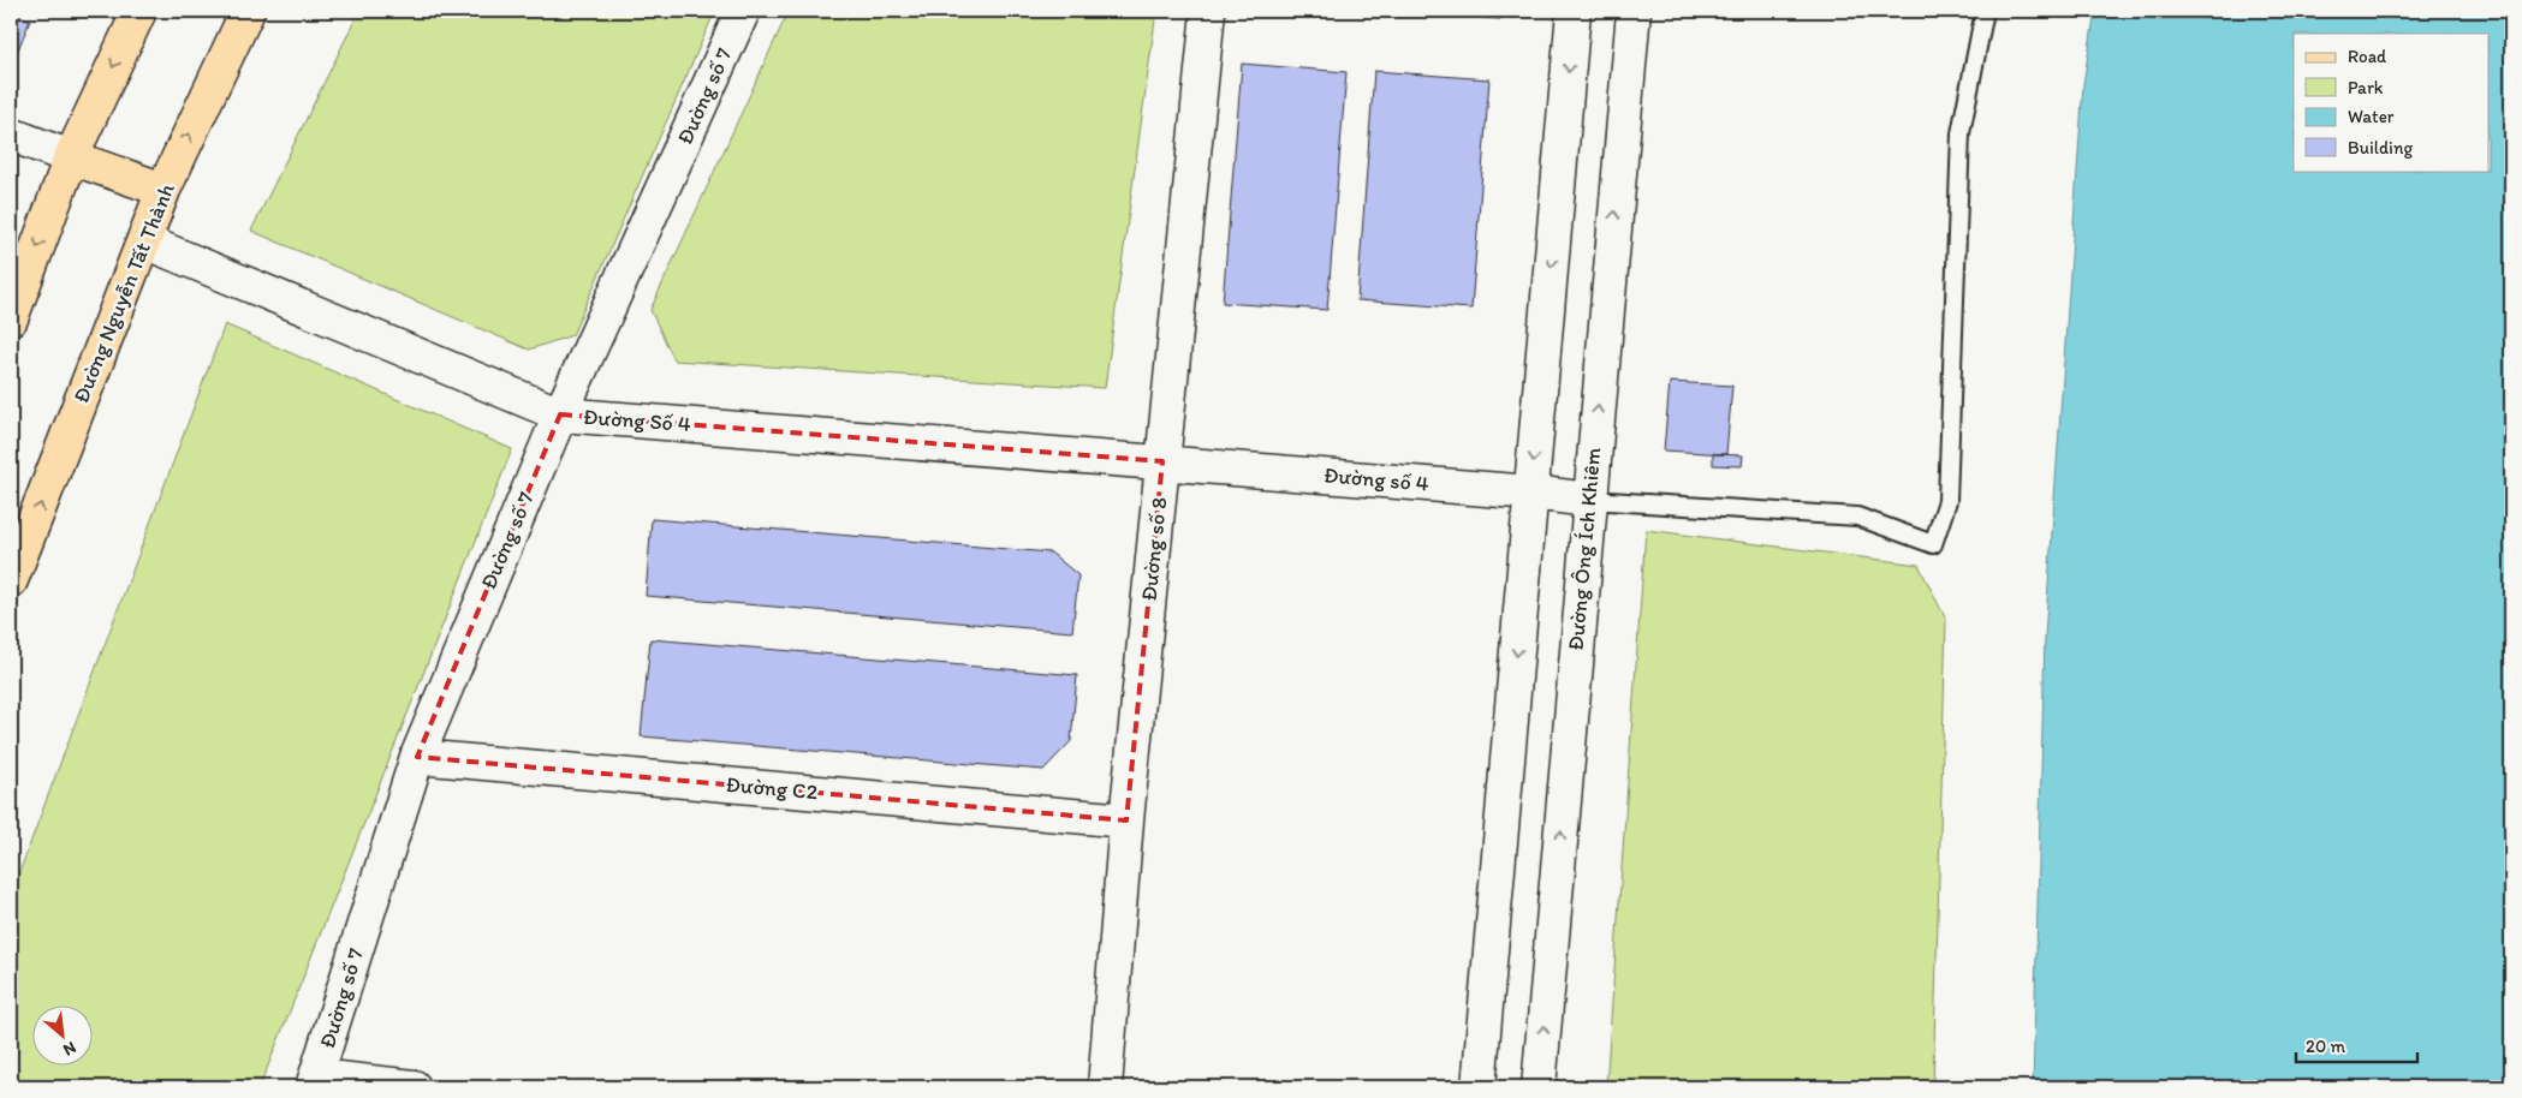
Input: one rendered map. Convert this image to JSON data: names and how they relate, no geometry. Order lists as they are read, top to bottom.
{
  "streets": {
    "main road": ["Đường Nguyễn Tất Thành"],
    "street": [
      "Đường số 7",
      "Đường Số 4",
      "Đường số 4",
      "Đường số 8",
      "Đường Ông Ích Khiêm",
      "Đường C2"
    ]
  },
  "crossings": [
    ["Đường số 7", "Đường Số 4"],
    ["Đường số 7", "Đường C2"],
    ["Đường Nguyễn Tất Thành", "Đường Số 4"],
    ["Đường Số 4", "Đường số 4"],
    ["Đường Số 4", "Đường số 8"],
    ["Đường số 4", "Đường số 8"],
    ["Đường số 4", "Đường Ông Ích Khiêm"],
    ["Đường số 8", "Đường C2"]
  ],
  "legend": [
    "Road",
    "Park",
    "Water",
    "Building"
  ],
  "scale_bar": "20 m",
  "north": "bottom right"
}
